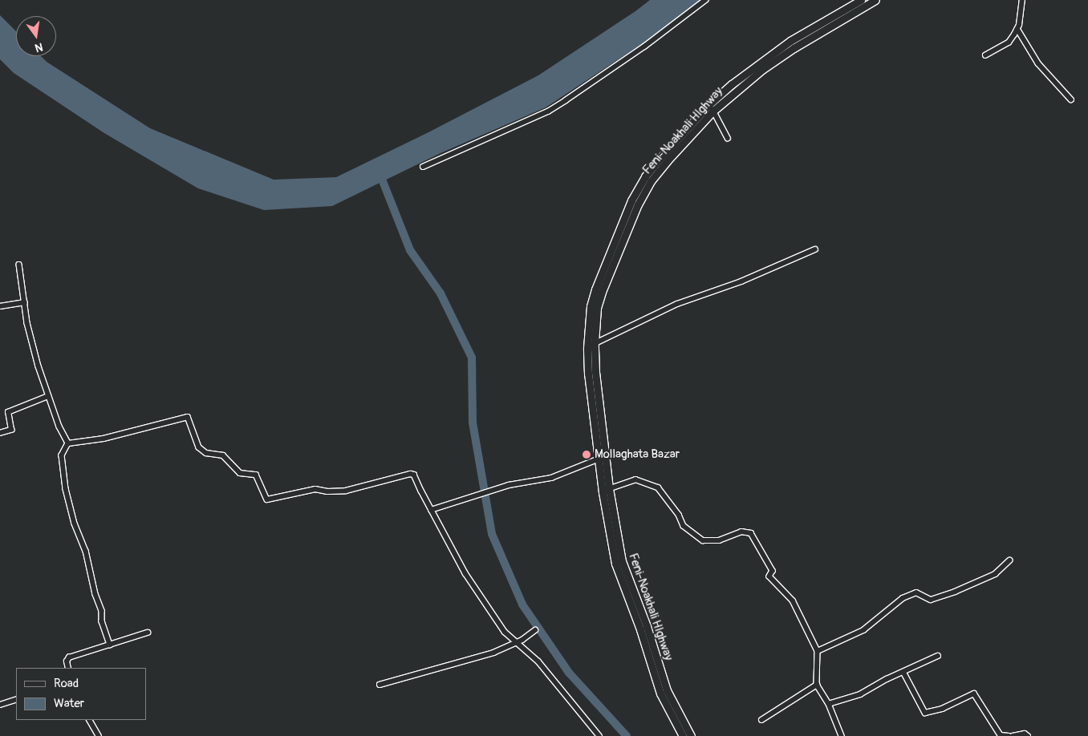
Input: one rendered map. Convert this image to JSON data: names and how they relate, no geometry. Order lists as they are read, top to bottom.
{
  "streets": {
    "highway": ["Feni-Noakhali HIghway"]
  },
  "places": ["Mollaghata Bazar"],
  "legend": ["Road", "Water"],
  "north": "bottom"
}
